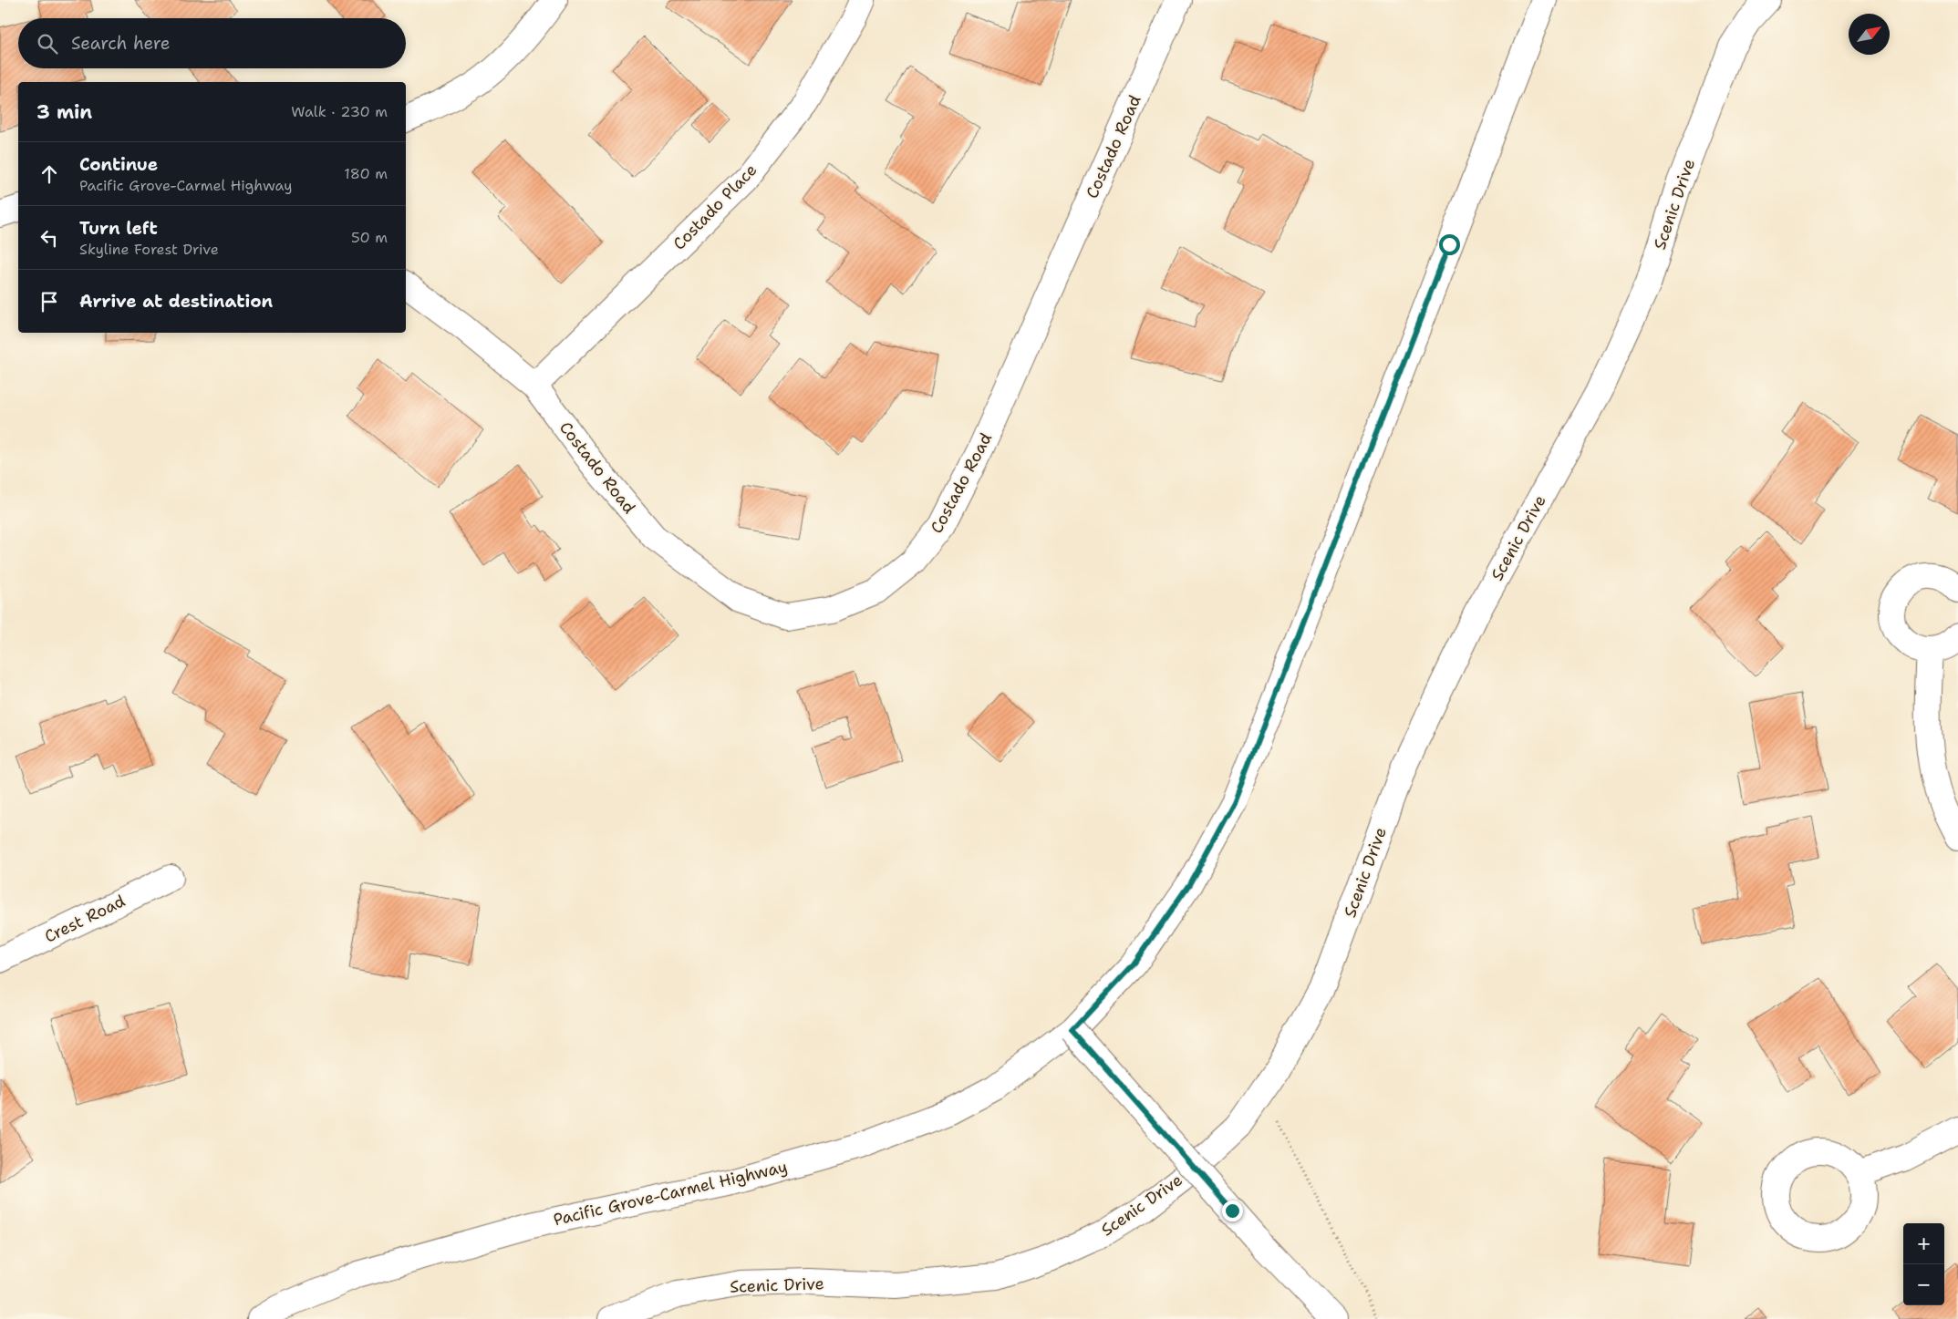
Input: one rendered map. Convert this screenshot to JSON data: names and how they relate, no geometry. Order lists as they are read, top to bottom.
{
  "streets": {
    "street": [
      "Costado Road",
      "Scenic Drive",
      "Costado Place",
      "Crest Road",
      "Pacific Grove-Carmel Highway"
    ]
  },
  "crossings": [
    ["Costado Road", "Costado Place"]
  ],
  "north": "top right",
  "page": {
    "search": "Search here",
    "heading": ["3 min", "Walk · 230 m"],
    "list": [
      ["Continue", "Pacific Grove-Carmel Highway", "180 m"],
      ["Turn left", "Skyline Forest Drive", "50 m"],
      "Arrive at destination"
    ],
    "map_buttons": ["+", "−"]
  }
}
